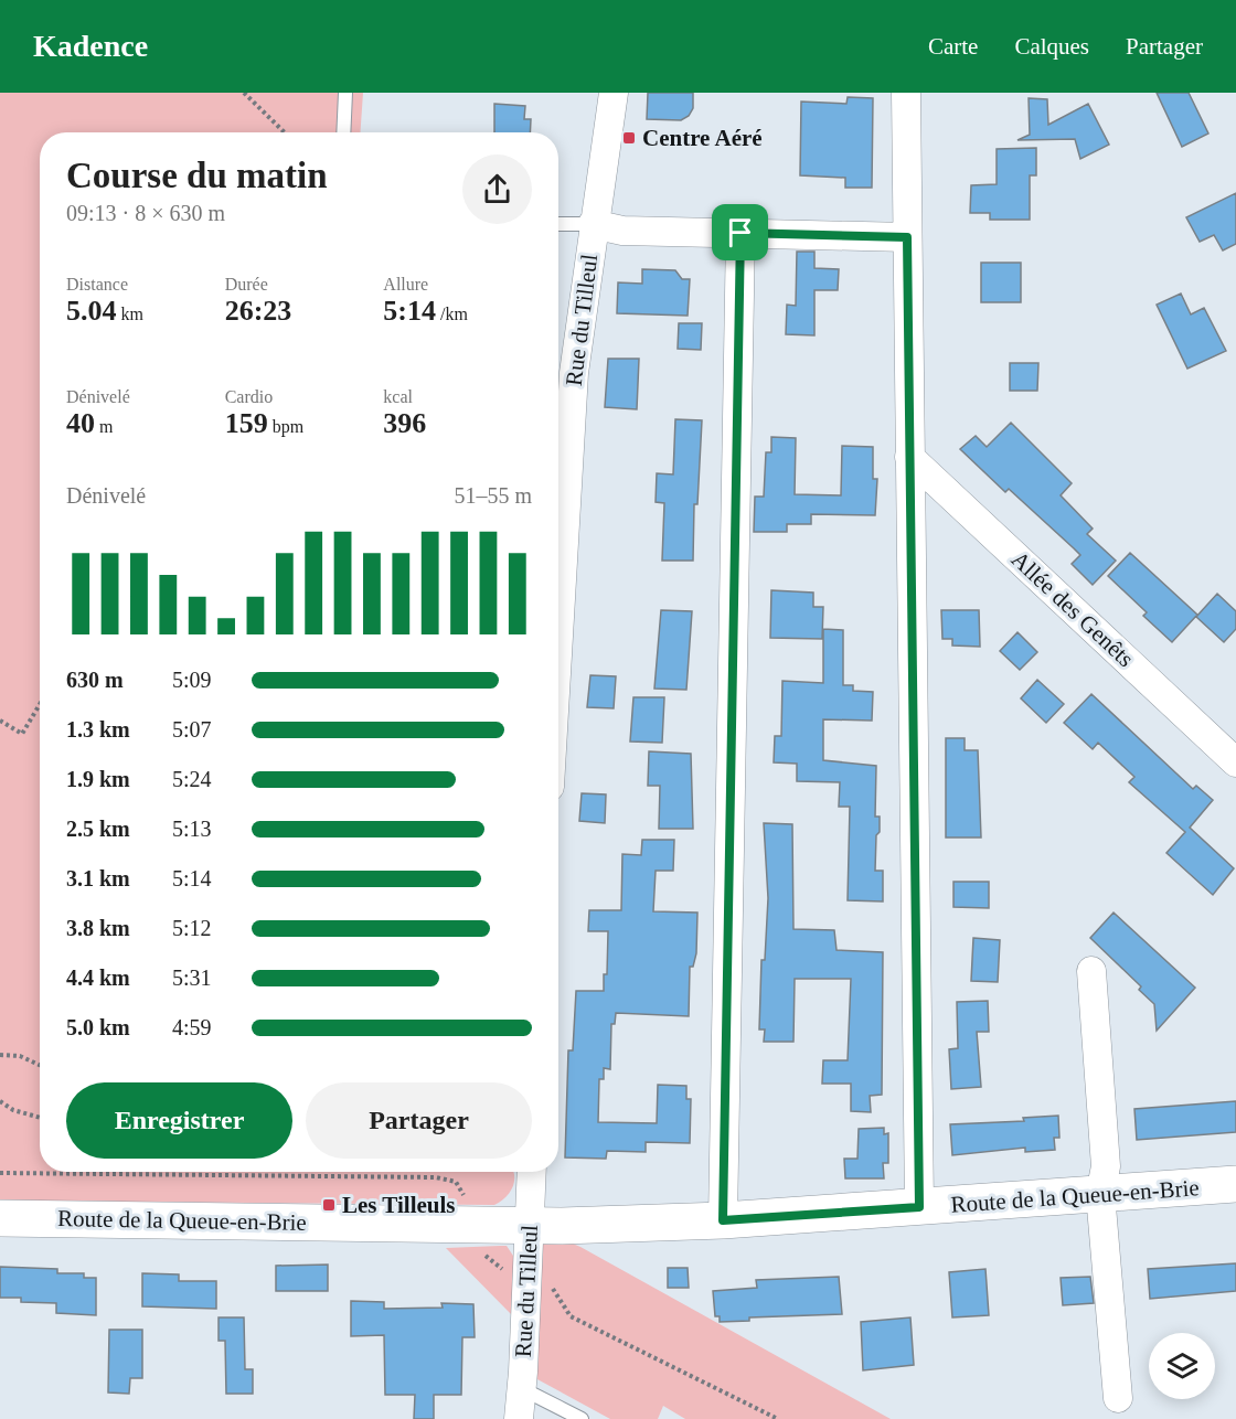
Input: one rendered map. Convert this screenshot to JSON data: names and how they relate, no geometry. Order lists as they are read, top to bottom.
{
  "streets": {
    "main road": ["Route de la Queue-en-Brie"],
    "street": ["Rue du Tilleul", "Allée des Genêts"]
  },
  "crossings": [
    ["Rue du Tilleul", "Route de la Queue-en-Brie"]
  ],
  "places": {
    "transit": ["Centre Aéré", "Les Tilleuls"]
  },
  "page": {
    "header": "Kadence",
    "nav": ["Carte", "Calques", "Partager"],
    "heading": ["Course du matin", "09:13 · 8 × 630 m"],
    "stats": [
      ["Distance", "5.04 km"],
      ["Durée", "26:23"],
      ["Allure", "5:14 /km"],
      ["Dénivelé", "40 m"],
      ["Cardio", "159 bpm"],
      ["kcal", "396"]
    ],
    "chart": ["Dénivelé", "51–55 m"],
    "list": [
      {
        "name": "630 m",
        "note": "5:09"
      },
      {
        "name": "1.3 km",
        "note": "5:07"
      },
      {
        "name": "1.9 km",
        "note": "5:24"
      },
      {
        "name": "2.5 km",
        "note": "5:13"
      },
      {
        "name": "3.1 km",
        "note": "5:14"
      },
      {
        "name": "3.8 km",
        "note": "5:12"
      },
      {
        "name": "4.4 km",
        "note": "5:31"
      },
      {
        "name": "5.0 km",
        "note": "4:59"
      }
    ],
    "buttons": ["Enregistrer", "Partager"]
  }
}
